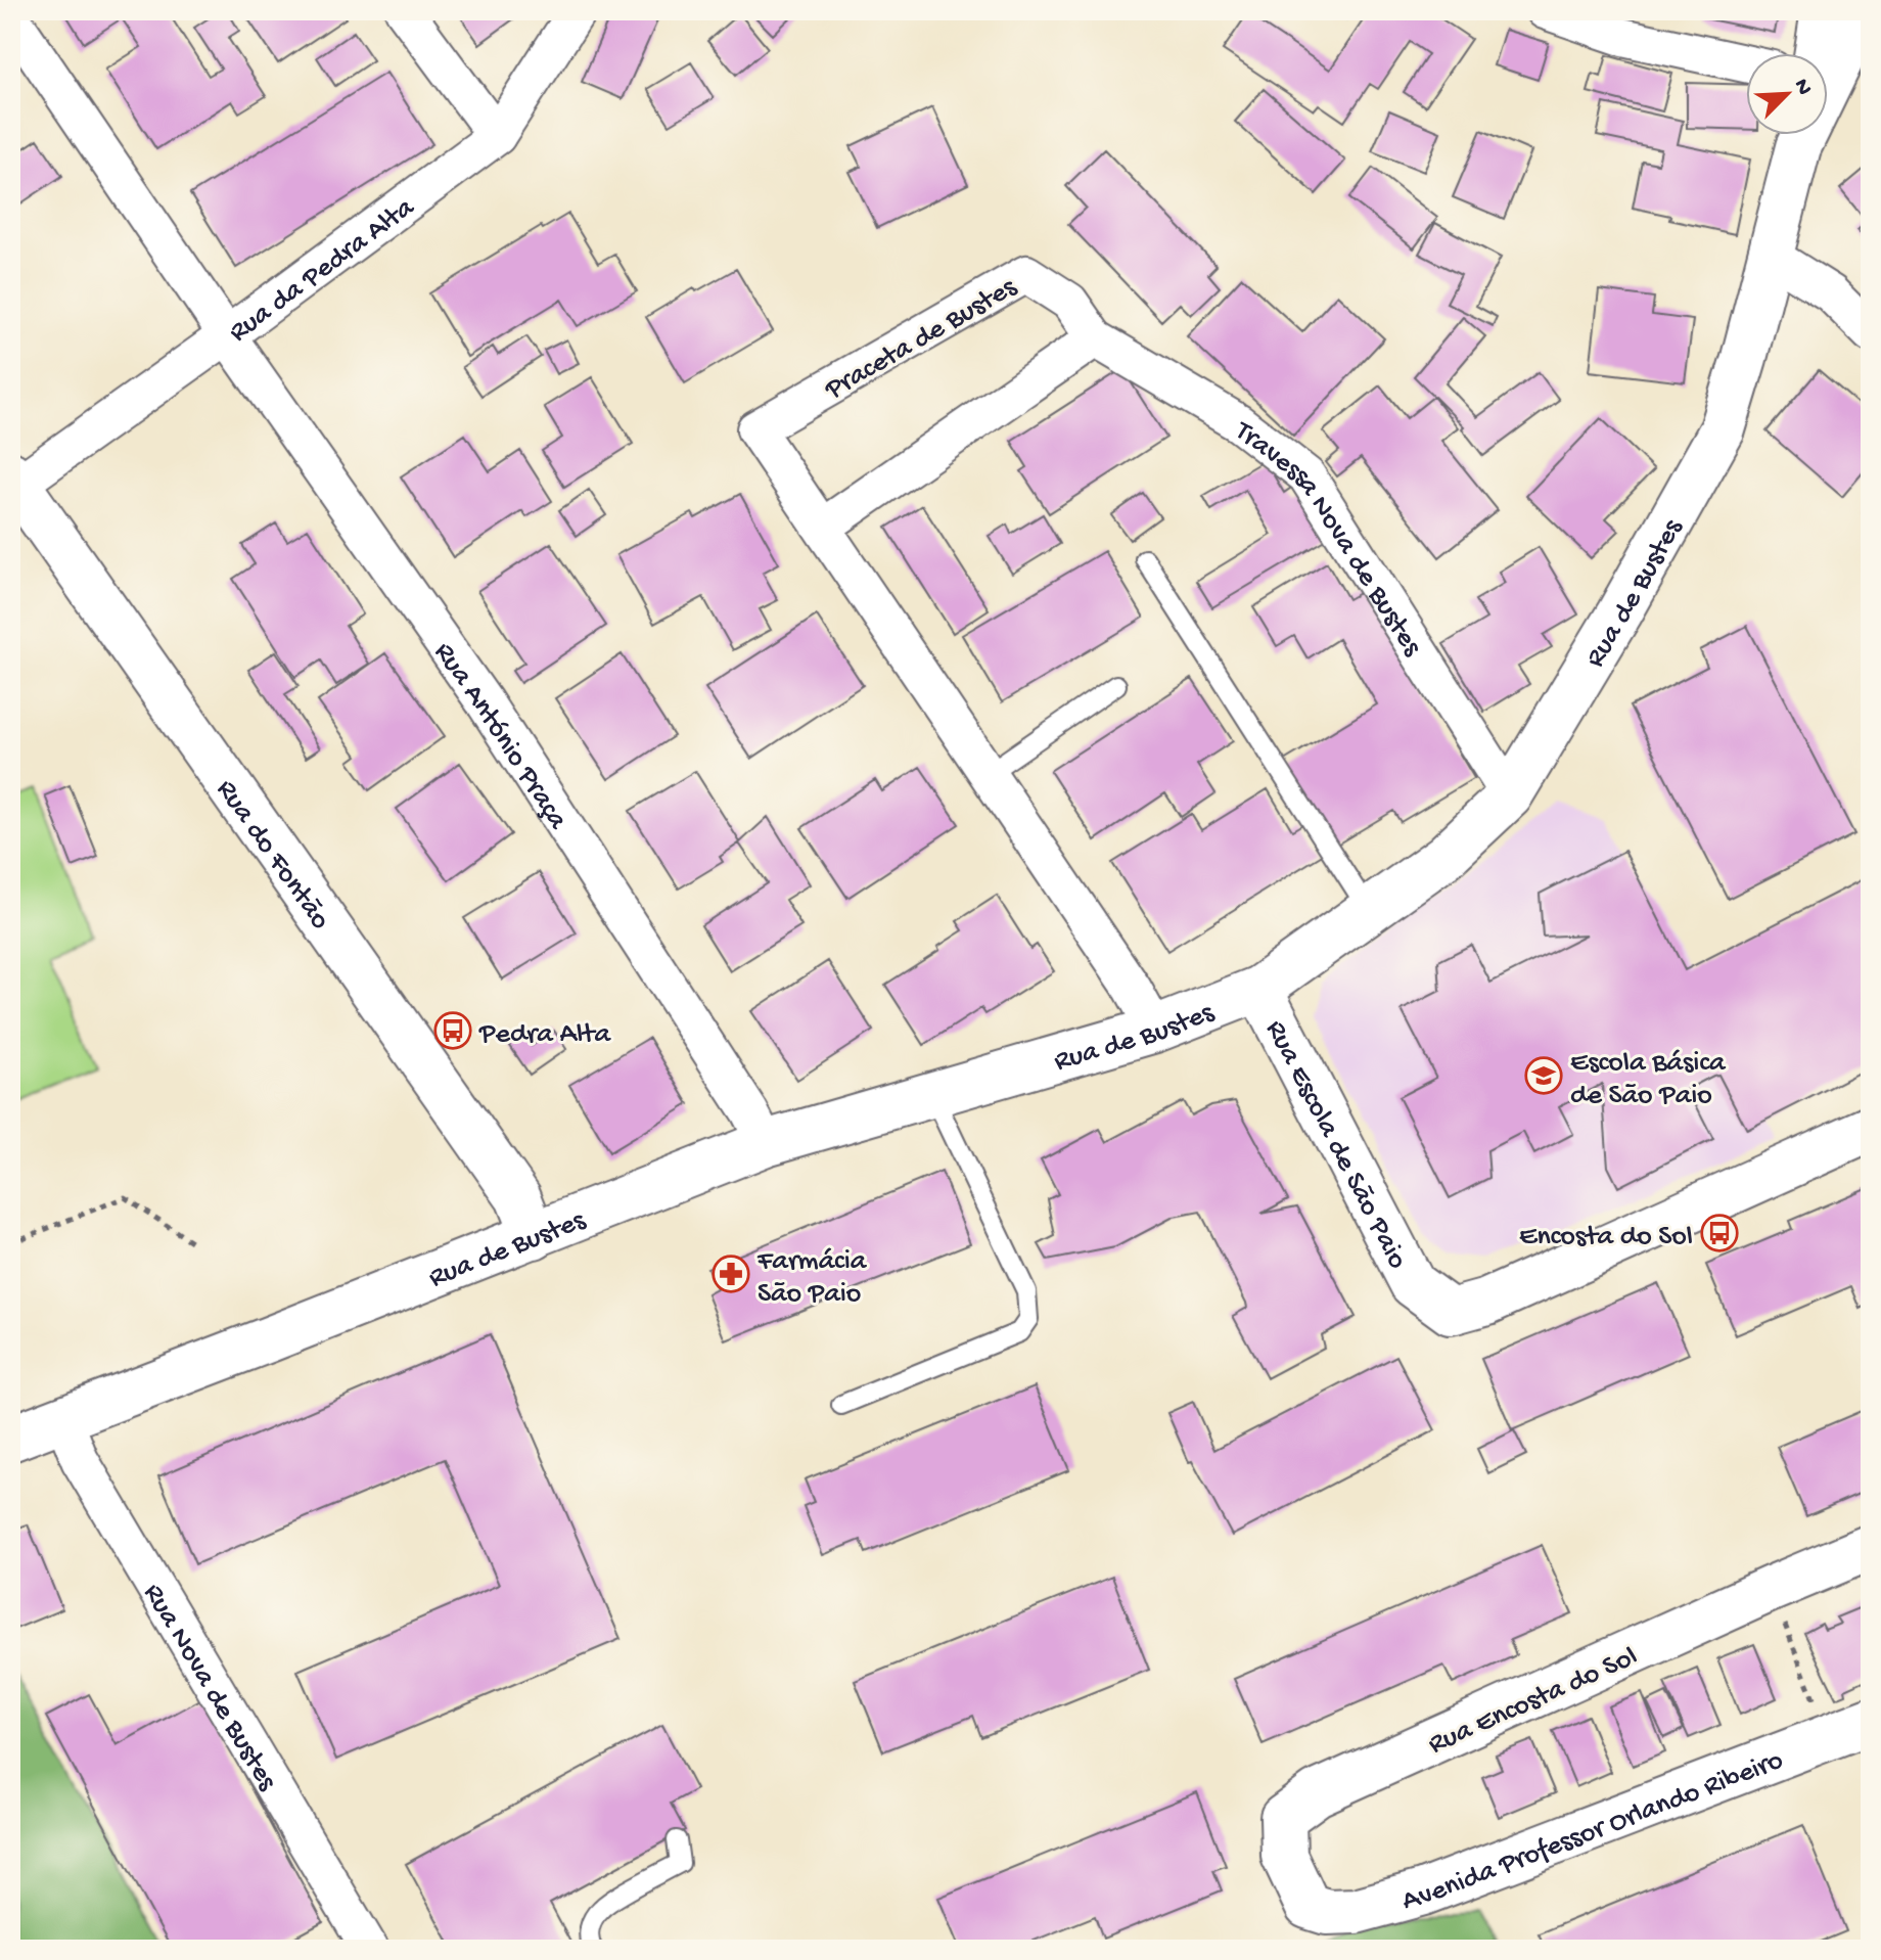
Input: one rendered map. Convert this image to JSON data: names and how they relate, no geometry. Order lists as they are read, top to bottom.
{
  "streets": {
    "main road": [
      "Rua de Bustes",
      "Rua do Fontão",
      "Rua Escola de São Paio",
      "Rua Encosta do Sol",
      "Avenida Professor Orlando Ribeiro"
    ],
    "street": [
      "Rua da Pedra Alta",
      "Praceta de Bustes",
      "Travessa Nova de Bustes",
      "Rua António Praça",
      "Rua Nova de Bustes"
    ]
  },
  "crossings": [
    ["Rua da Pedra Alta", "Rua António Praça"],
    ["Rua da Pedra Alta", "Rua do Fontão"],
    ["Praceta de Bustes", "Travessa Nova de Bustes"],
    ["Praceta de Bustes", "Rua de Bustes"],
    ["Travessa Nova de Bustes", "Rua de Bustes"],
    ["Rua de Bustes", "Rua António Praça"],
    ["Rua de Bustes", "Rua do Fontão"],
    ["Rua de Bustes", "Rua Escola de São Paio"],
    ["Rua de Bustes", "Rua Nova de Bustes"],
    ["Rua Encosta do Sol", "Avenida Professor Orlando Ribeiro"]
  ],
  "places": {
    "bus stop": ["Pedra Alta", "Encosta do Sol"],
    "school or university": ["Escola Básica de São Paio"],
    "pharmacy": ["Farmácia São Paio"]
  },
  "north": "top right"
}
